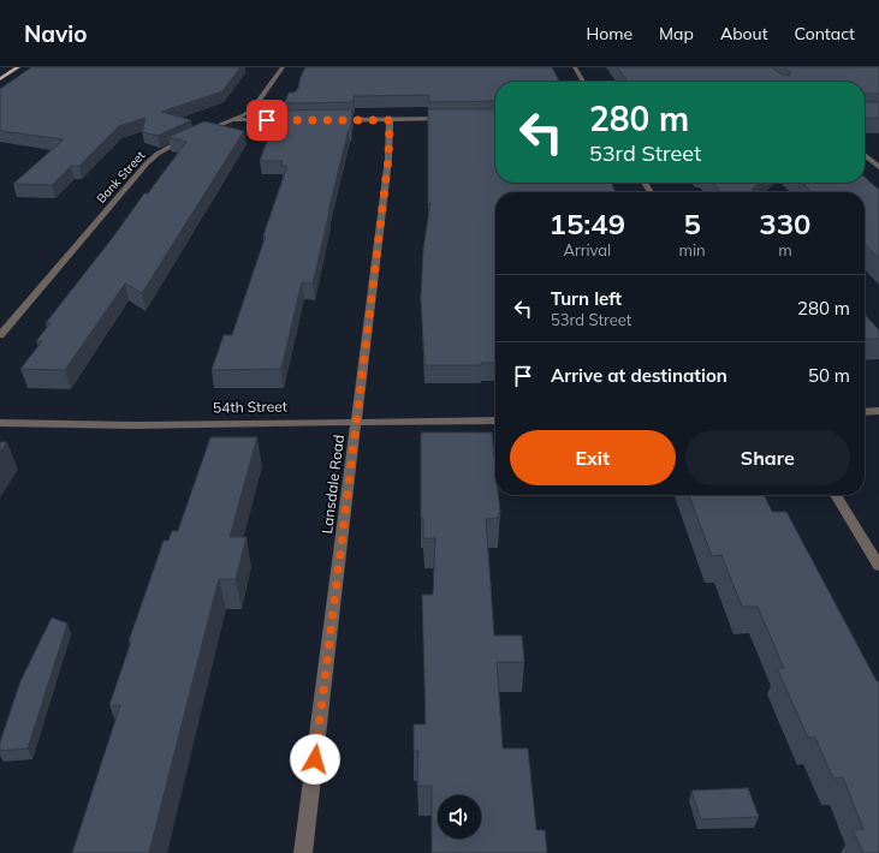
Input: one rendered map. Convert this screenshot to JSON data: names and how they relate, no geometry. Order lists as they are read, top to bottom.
{
  "streets": {
    "street": ["Bank Street", "54th Street", "Lansdale Road"]
  },
  "crossings": [
    ["54th Street", "Lansdale Road"]
  ],
  "page": {
    "header": "Navio",
    "nav": [
      "Home",
      "Map",
      "About",
      "Contact"
    ],
    "turn": ["280 m", "53rd Street"],
    "eta": [
      "15:49",
      "Arrival",
      "5",
      "min",
      "330",
      "m"
    ],
    "list": [
      {
        "name": "Turn left",
        "note": "53rd Street",
        "value": "280 m"
      },
      {
        "name": "Arrive at destination",
        "value": "50 m"
      }
    ],
    "buttons": ["Exit", "Share"]
  }
}
